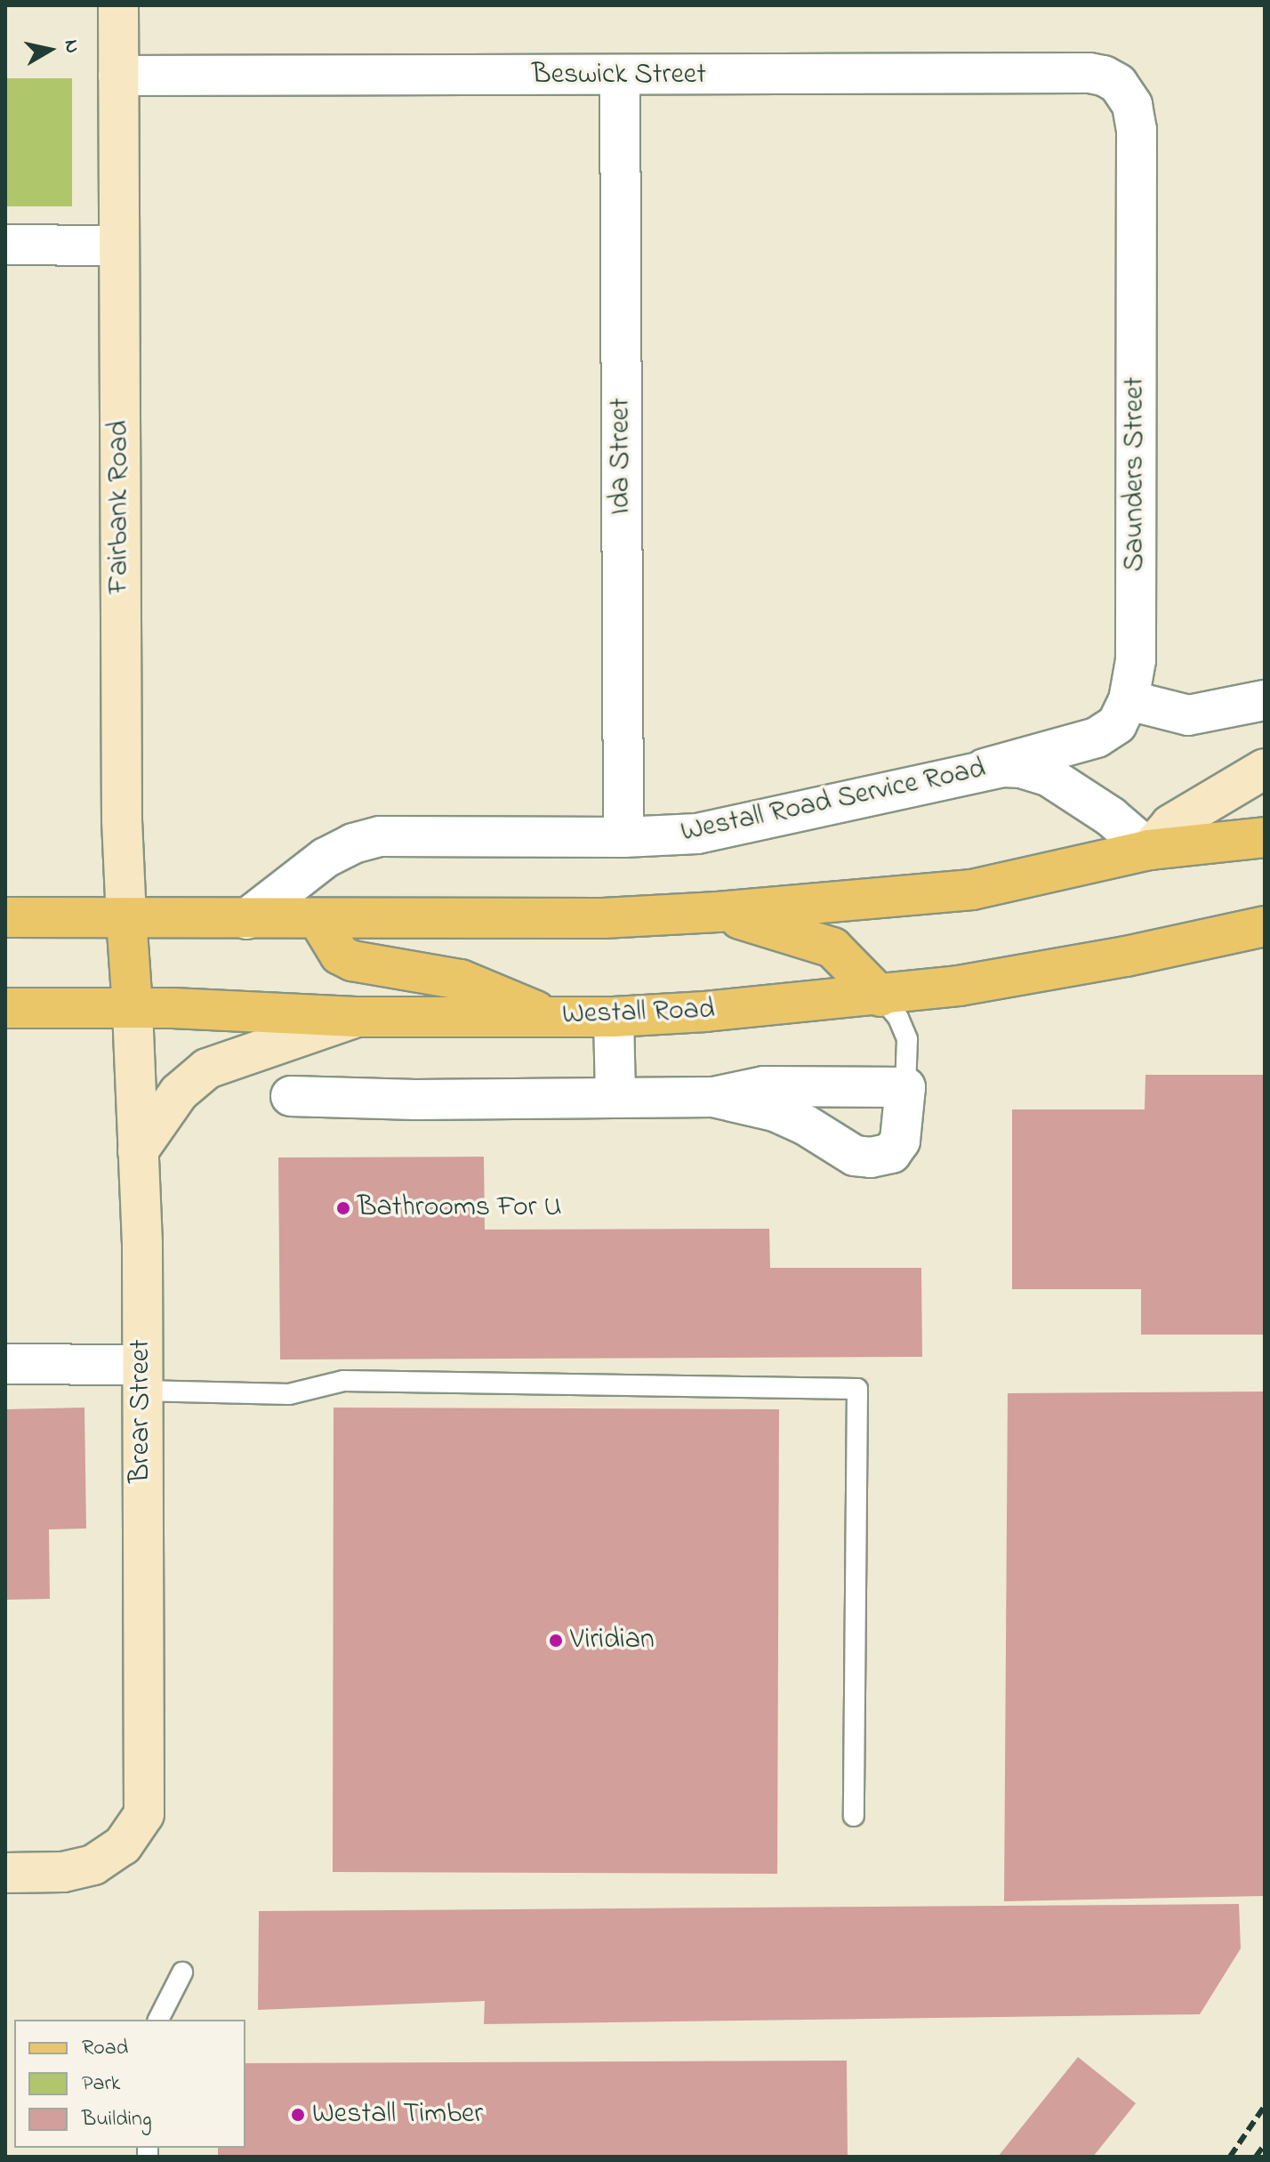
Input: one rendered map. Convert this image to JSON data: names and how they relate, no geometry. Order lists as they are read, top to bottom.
{
  "streets": {
    "main road": ["Fairbank Road", "Westall Road", "Brear Street"],
    "street": [
      "Beswick Street",
      "Ida Street",
      "Saunders Street",
      "Westall Road Service Road"
    ]
  },
  "crossings": [
    ["Beswick Street", "Ida Street"],
    ["Beswick Street", "Saunders Street"],
    ["Beswick Street", "Fairbank Road"],
    ["Ida Street", "Westall Road Service Road"],
    ["Saunders Street", "Westall Road Service Road"],
    ["Fairbank Road", "Westall Road"],
    ["Fairbank Road", "Brear Street"],
    ["Westall Road", "Brear Street"]
  ],
  "places": ["Bathrooms For U", "Viridian", "Westall Timber"],
  "legend": ["Road", "Park", "Building"],
  "north": "right"
}
